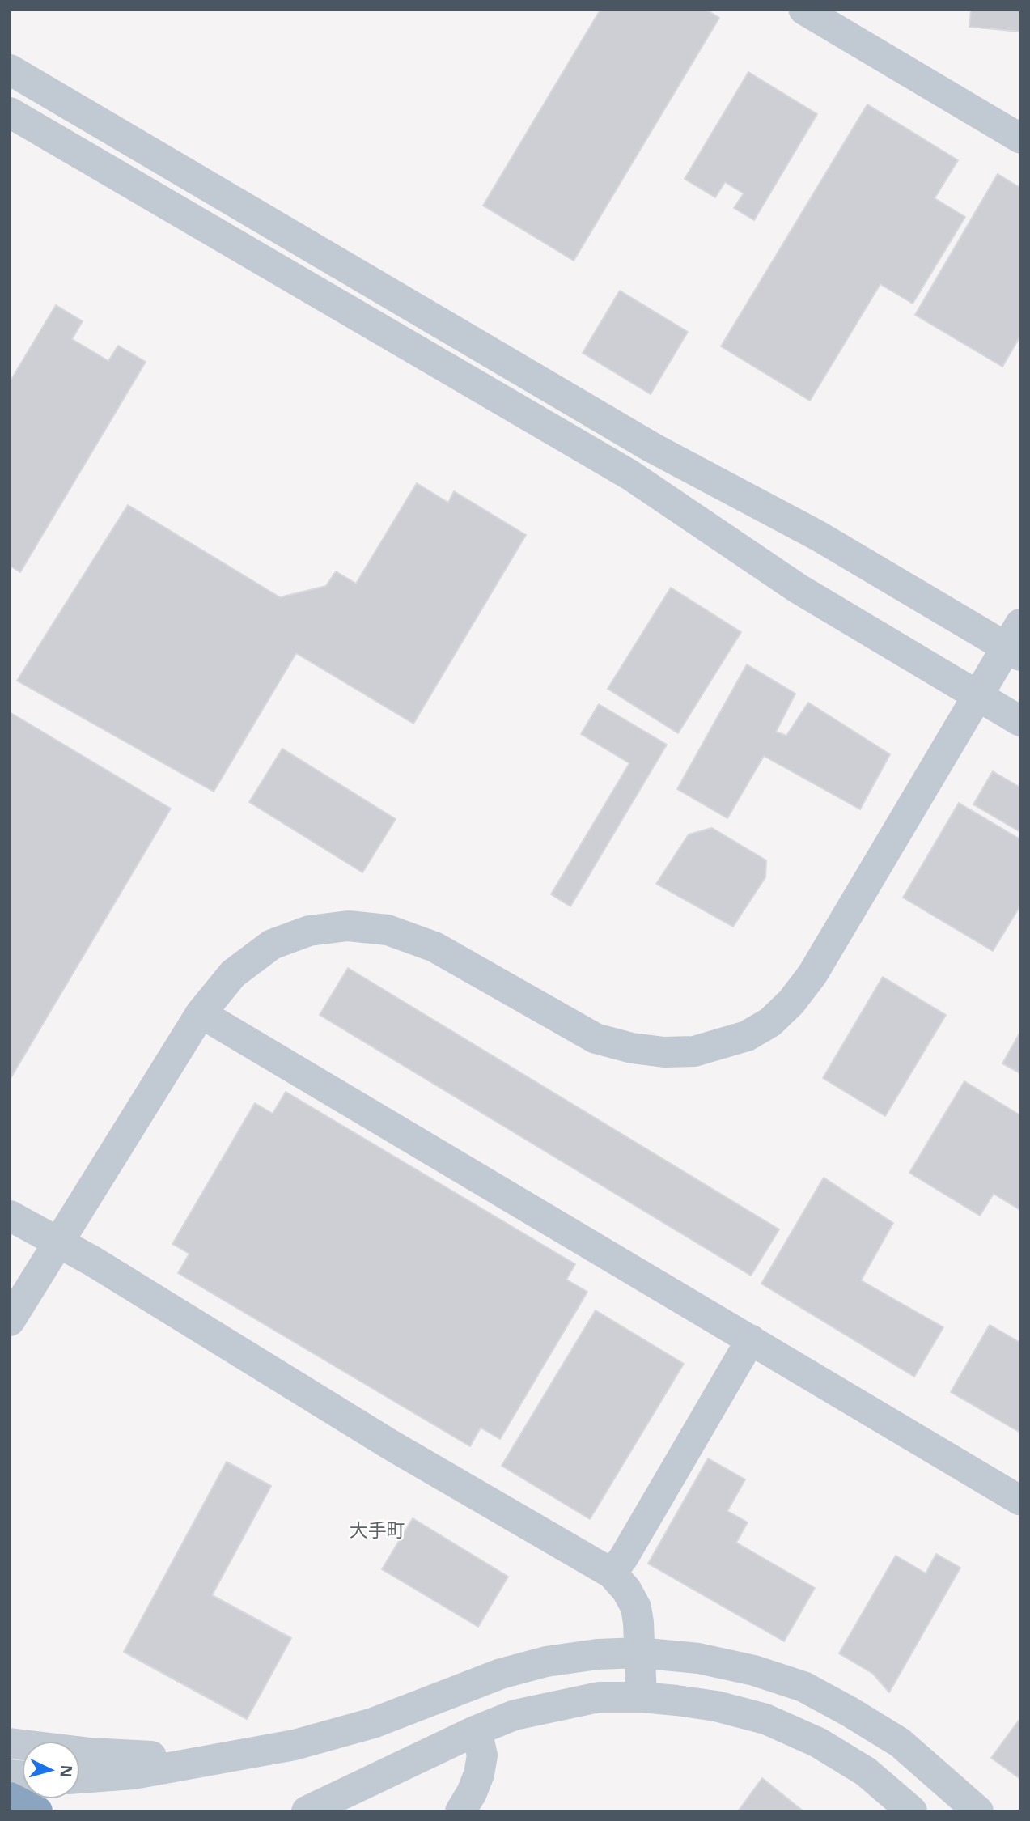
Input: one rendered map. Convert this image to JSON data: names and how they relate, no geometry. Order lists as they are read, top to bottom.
{
  "districts": ["大手町"],
  "north": "right"
}
